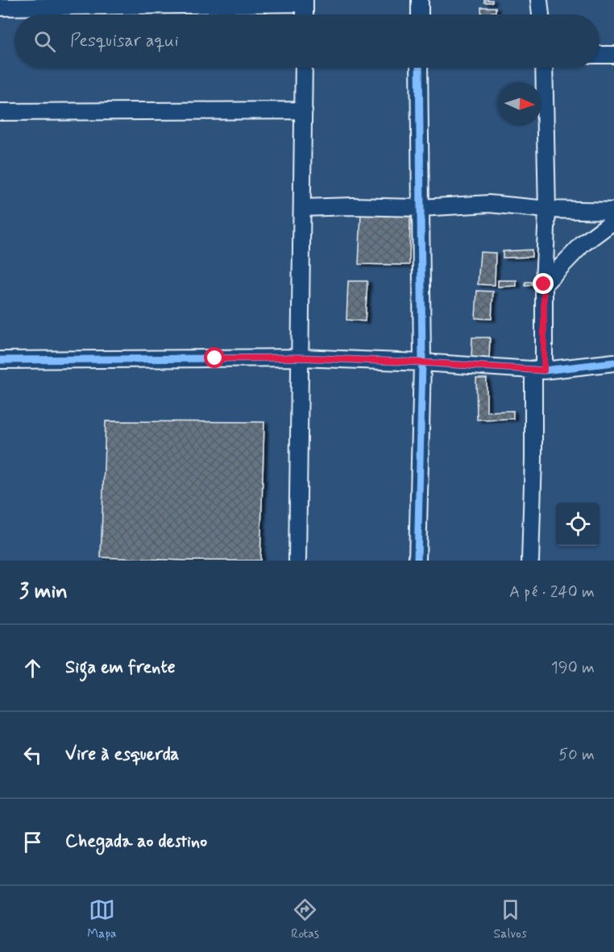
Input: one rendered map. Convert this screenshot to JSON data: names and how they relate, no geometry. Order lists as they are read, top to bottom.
{
  "north": "right",
  "page": {
    "search": "Pesquisar aqui",
    "heading": ["3 min", "A pé · 240 m"],
    "list": [
      ["Siga em frente", "190 m"],
      ["Vire à esquerda", "50 m"],
      "Chegada ao destino"
    ],
    "nav": ["Mapa", "Rotas", "Salvos"]
  }
}
